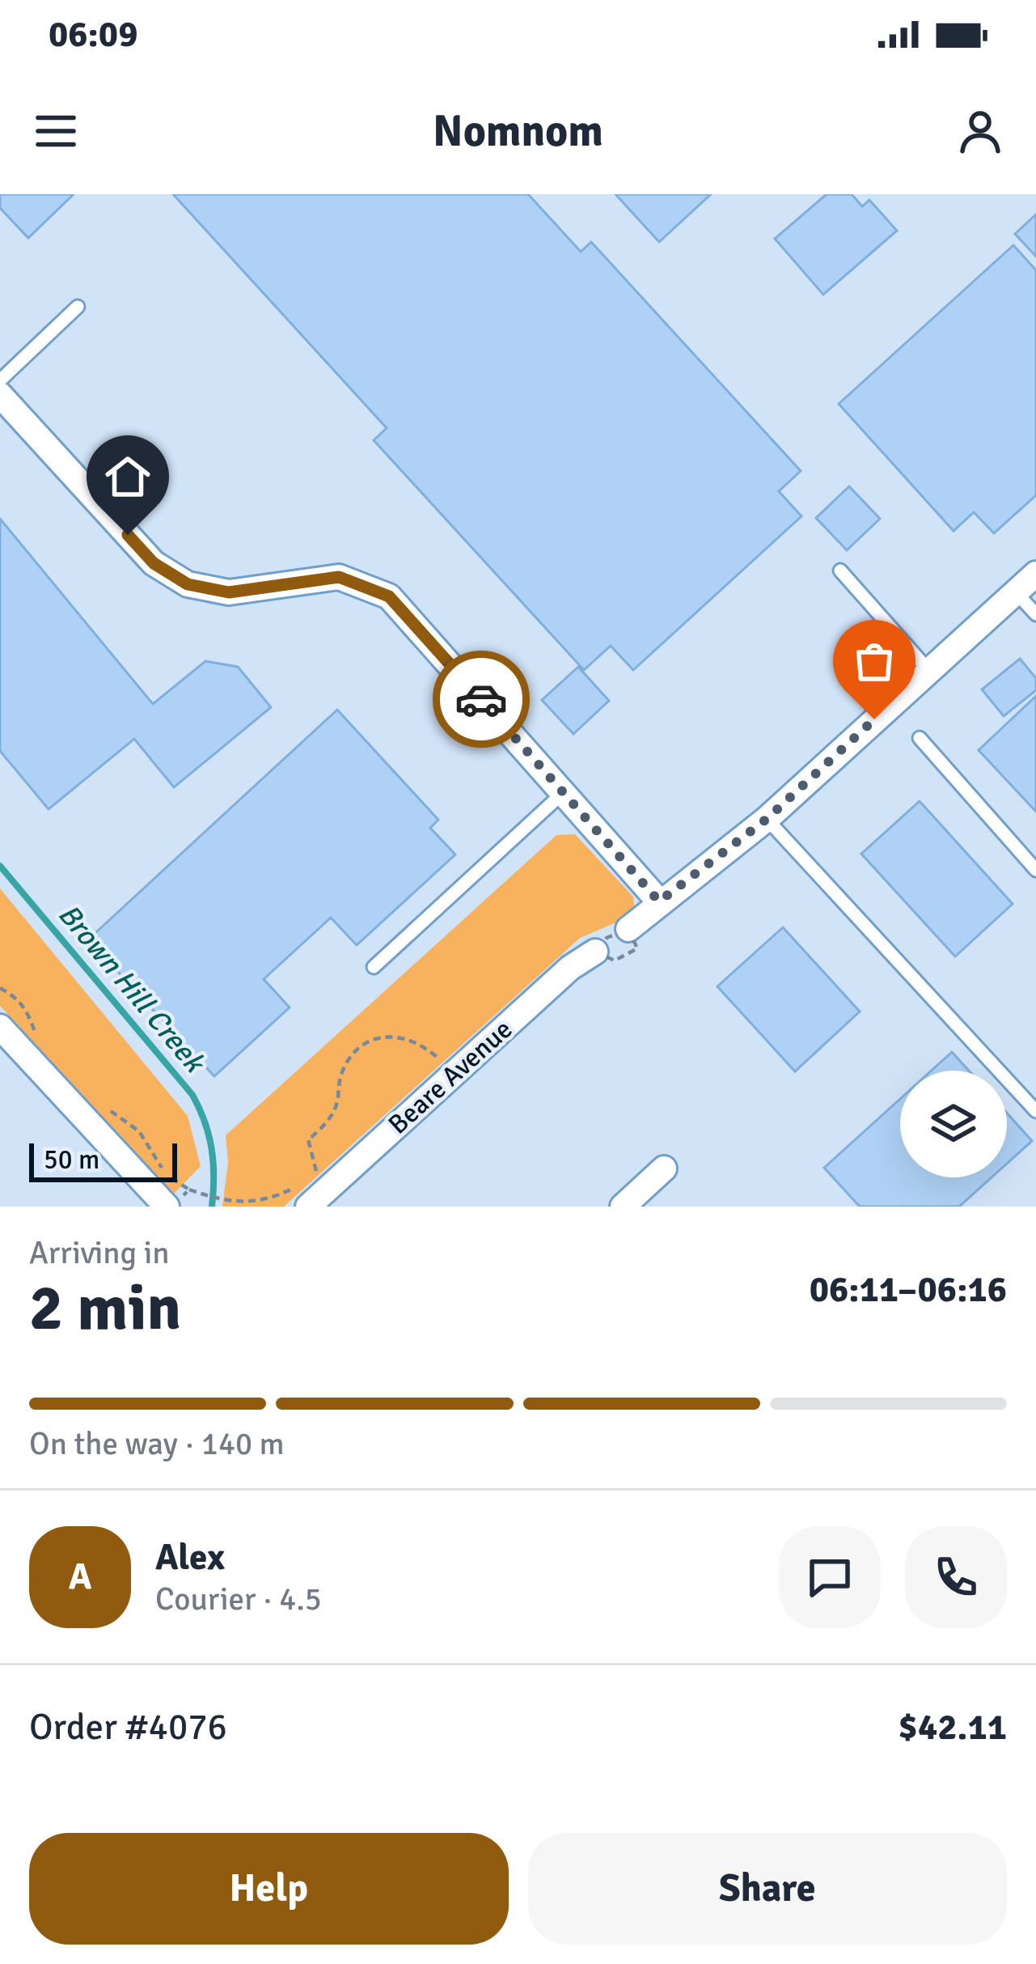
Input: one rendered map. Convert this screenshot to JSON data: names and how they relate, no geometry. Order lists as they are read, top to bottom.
{
  "streets": {
    "street": ["Beare Avenue"]
  },
  "water": ["Brown Hill Creek"],
  "scale_bar": "50 m",
  "page": {
    "status": "06:09",
    "header": "Nomnom",
    "scale": "50 m",
    "heading": ["2 min", "Arriving in", "06:11–06:16"],
    "panel": [
      "Alex",
      "Courier · 4.5",
      "Order #4076",
      "$42.11"
    ],
    "bar": "On the way · 140 m",
    "round": "A",
    "buttons": ["Help", "Share"]
  }
}
